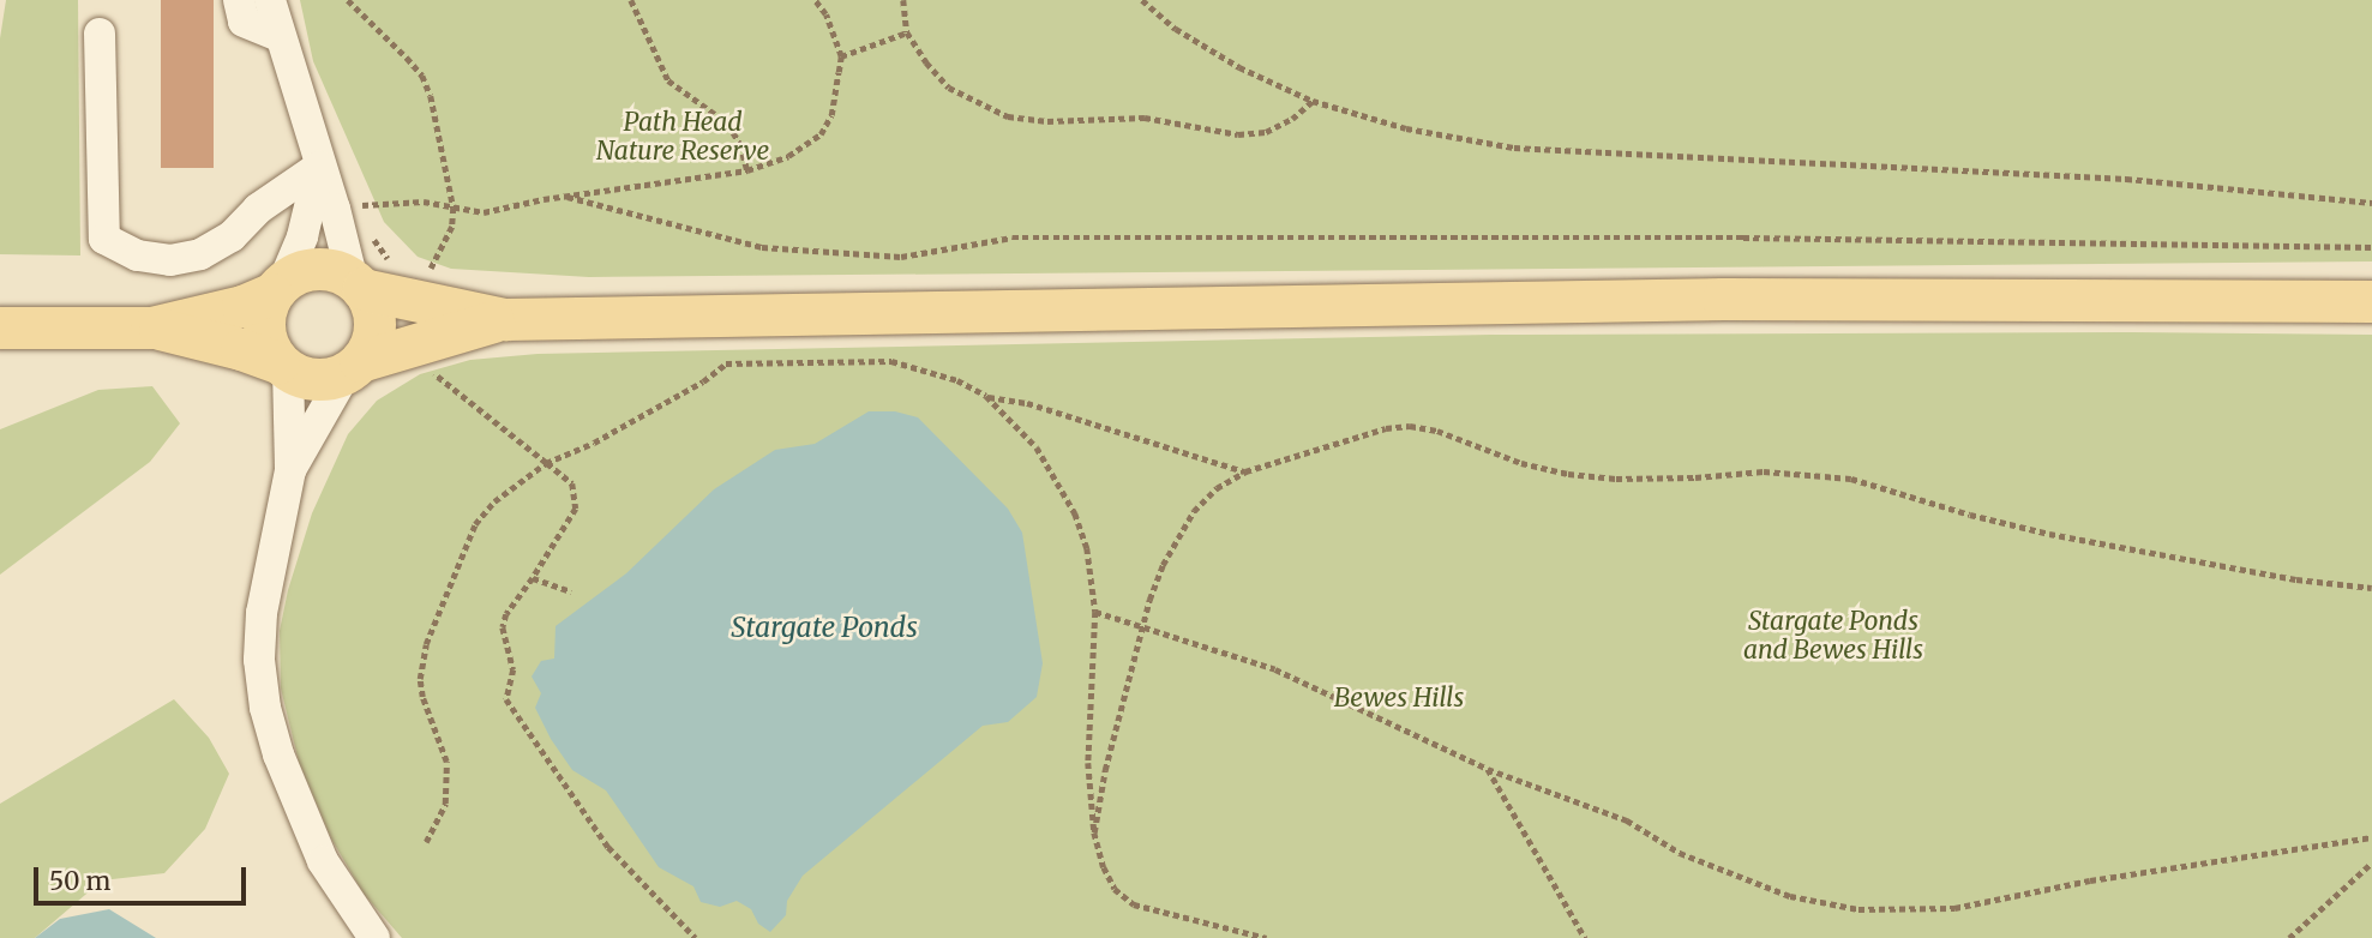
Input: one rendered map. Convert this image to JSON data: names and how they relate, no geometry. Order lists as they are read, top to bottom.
{
  "water": ["Stargate Ponds"],
  "parks": ["Path Head Nature Reserve", "Stargate Ponds and Bewes Hills", "Bewes Hills"],
  "scale_bar": "50 m"
}
